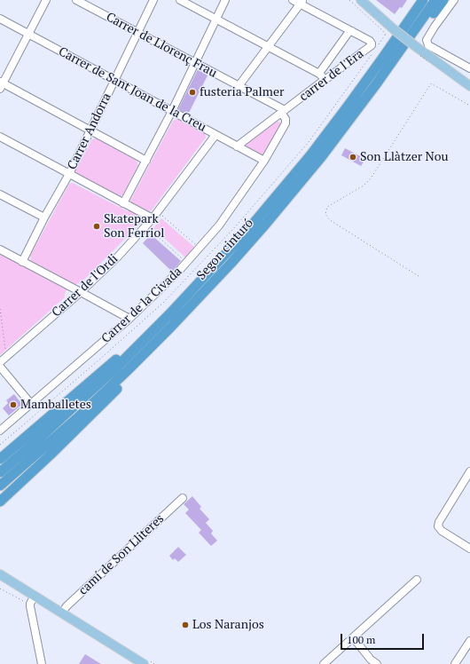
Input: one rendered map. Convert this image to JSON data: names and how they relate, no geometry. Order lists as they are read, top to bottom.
{
  "streets": {
    "highway": ["Segon cinturó"],
    "street": [
      "Carrer de Llorenç Frau",
      "carrer de l'Era",
      "Carrer de Sant Joan de la Creu",
      "Carrer Andorra",
      "Carrer de l'Ordi",
      "Carrer de la Civada",
      "camí de Son Lliteres"
    ]
  },
  "crossings": [
    ["Carrer de Llorenç Frau", "carrer de l'Era"],
    ["Carrer de Llorenç Frau", "Carrer Andorra"],
    ["Carrer de Llorenç Frau", "Carrer de la Civada"],
    ["carrer de l'Era", "Carrer de Sant Joan de la Creu"],
    ["carrer de l'Era", "Carrer de la Civada"],
    ["Carrer de Sant Joan de la Creu", "Carrer Andorra"],
    ["Carrer de Sant Joan de la Creu", "Carrer de l'Ordi"],
    ["Carrer de Sant Joan de la Creu", "Carrer de la Civada"]
  ],
  "places": [
    "fusteria Palmer",
    "Son Llàtzer Nou",
    "Skatepark Son Ferriol",
    "Mamballetes",
    "Los Naranjos"
  ],
  "scale_bar": "100 m"
}
